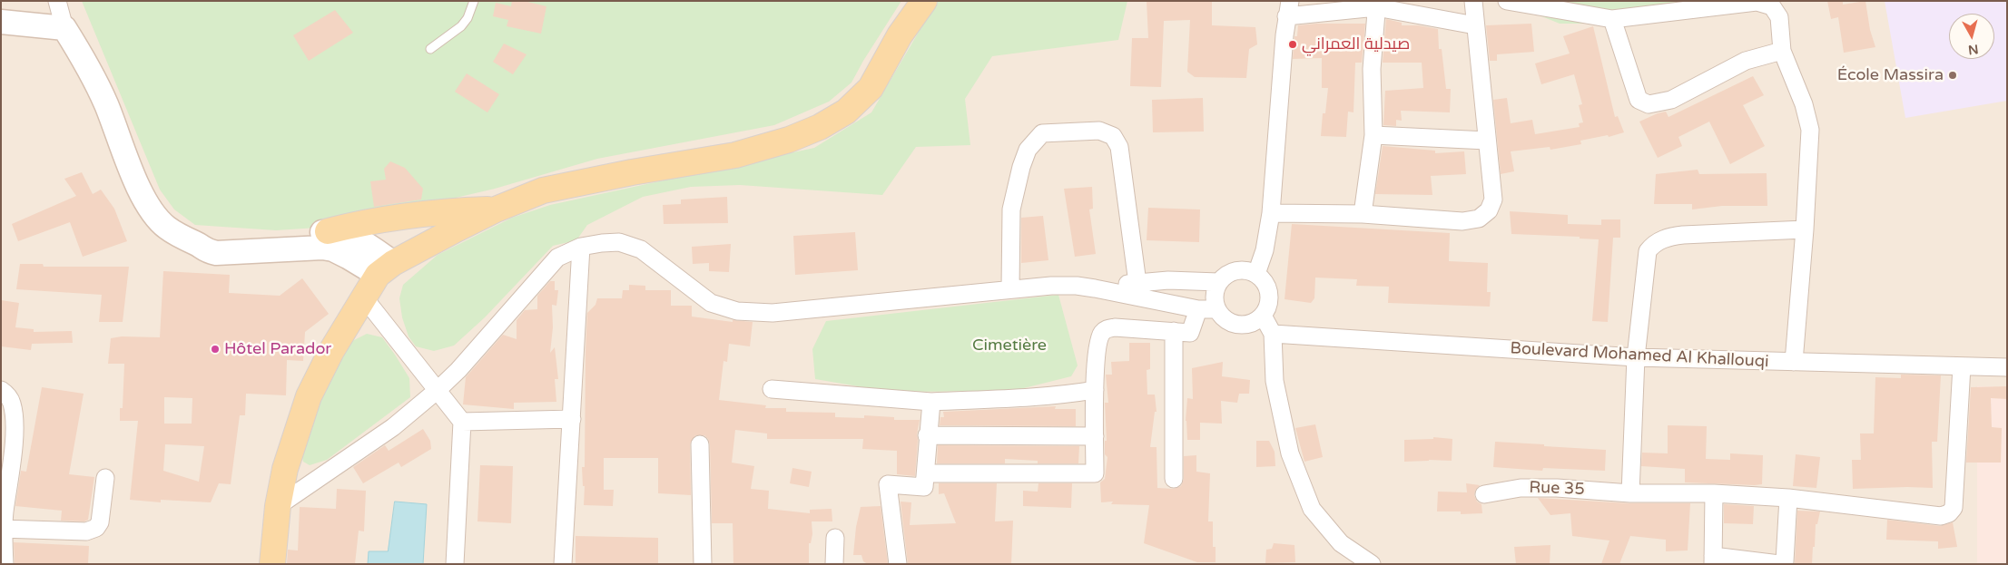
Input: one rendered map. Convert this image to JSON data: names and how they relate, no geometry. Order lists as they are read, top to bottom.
{
  "streets": {
    "street": ["Boulevard Mohamed Al Khallouqi", "Rue 35"]
  },
  "crossings": [
    ["Boulevard Mohamed Al Khallouqi", "Rue 35"]
  ],
  "parks": ["Cimetière"],
  "places": ["صيدلية العمراني", "École Massira", "Hôtel Parador"],
  "north": "bottom"
}
